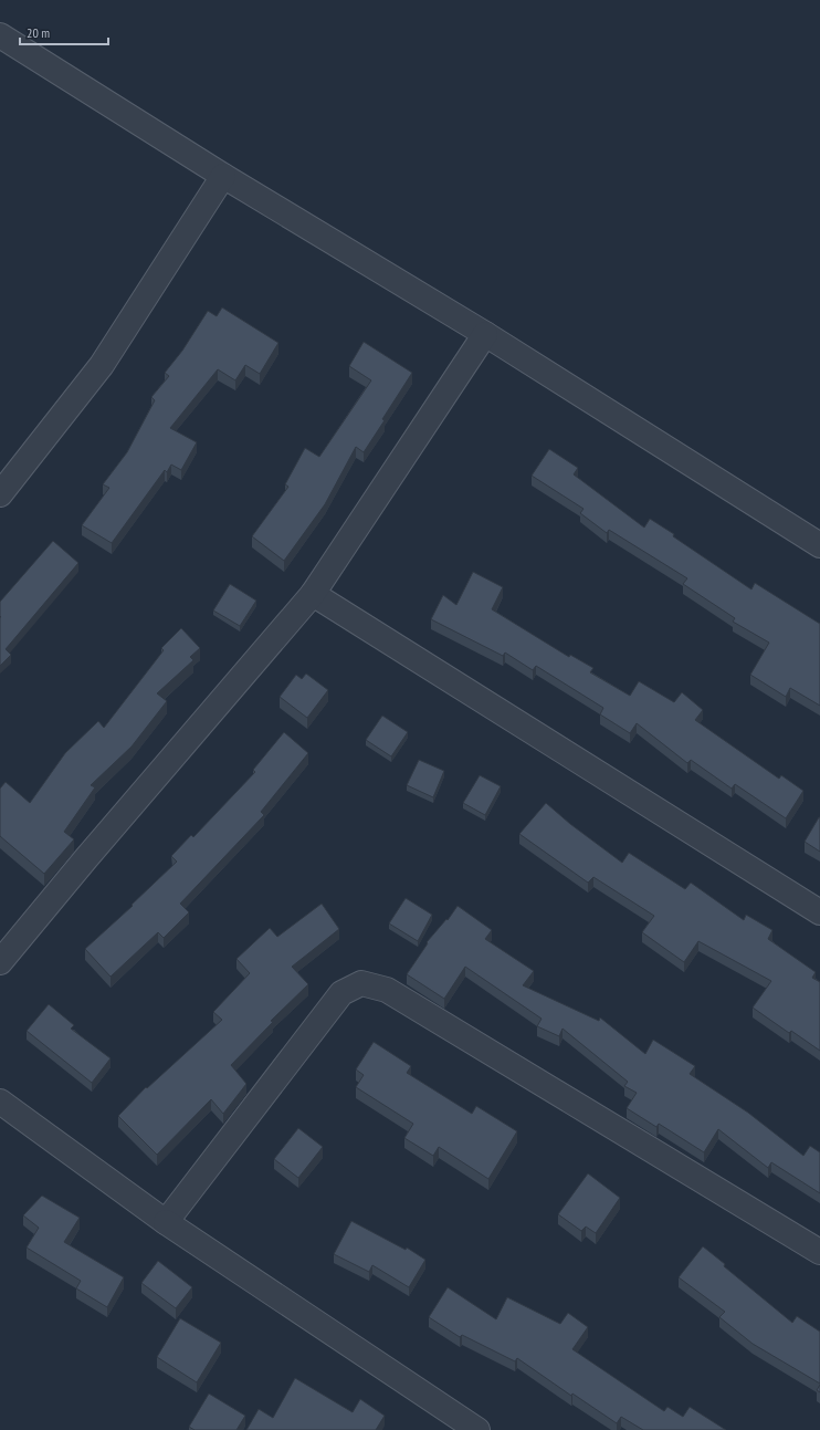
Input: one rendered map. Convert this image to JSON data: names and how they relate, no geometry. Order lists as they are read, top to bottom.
{
  "scale_bar": "20 m"
}
